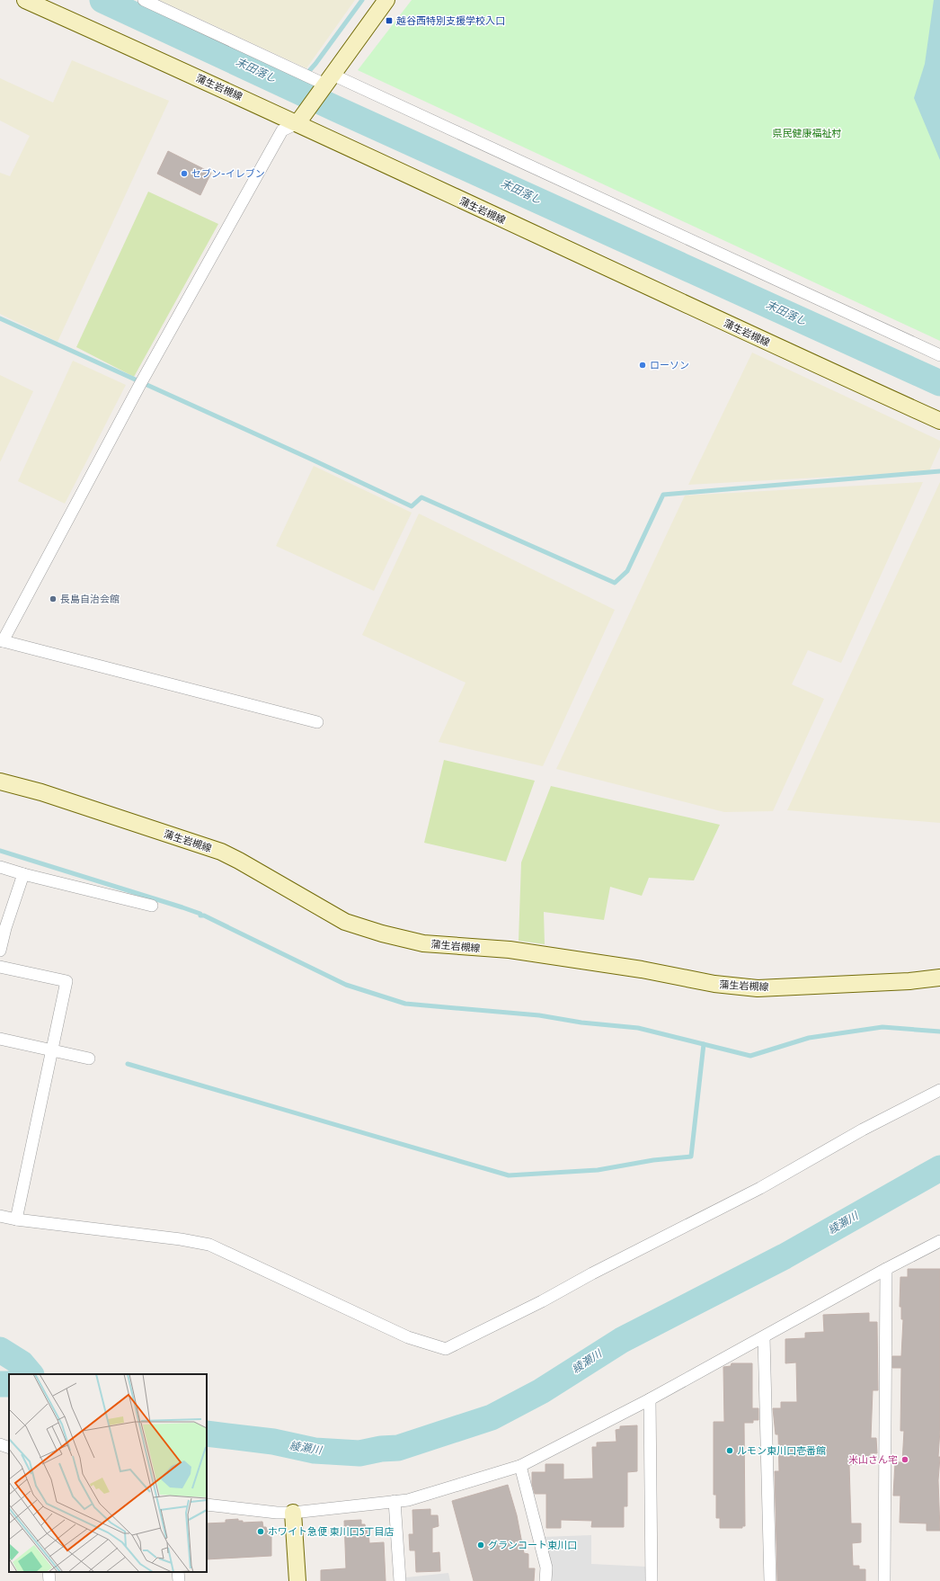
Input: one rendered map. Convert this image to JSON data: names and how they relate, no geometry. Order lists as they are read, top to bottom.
{
  "streets": {
    "main road": ["蒲生岩槻線"]
  },
  "water": ["末田落し", "綾瀬川"],
  "parks": ["県民健康福祉村"],
  "places": {
    "transit": ["越谷西特別支援学校入口"],
    "other": [
      "セブン-イレブン",
      "ローソン",
      "長島自治会館",
      "ルモン東川口壱番館",
      "米山さん宅",
      "ホワイト急便 東川口5丁目店",
      "グランコート東川口"
    ]
  }
}
